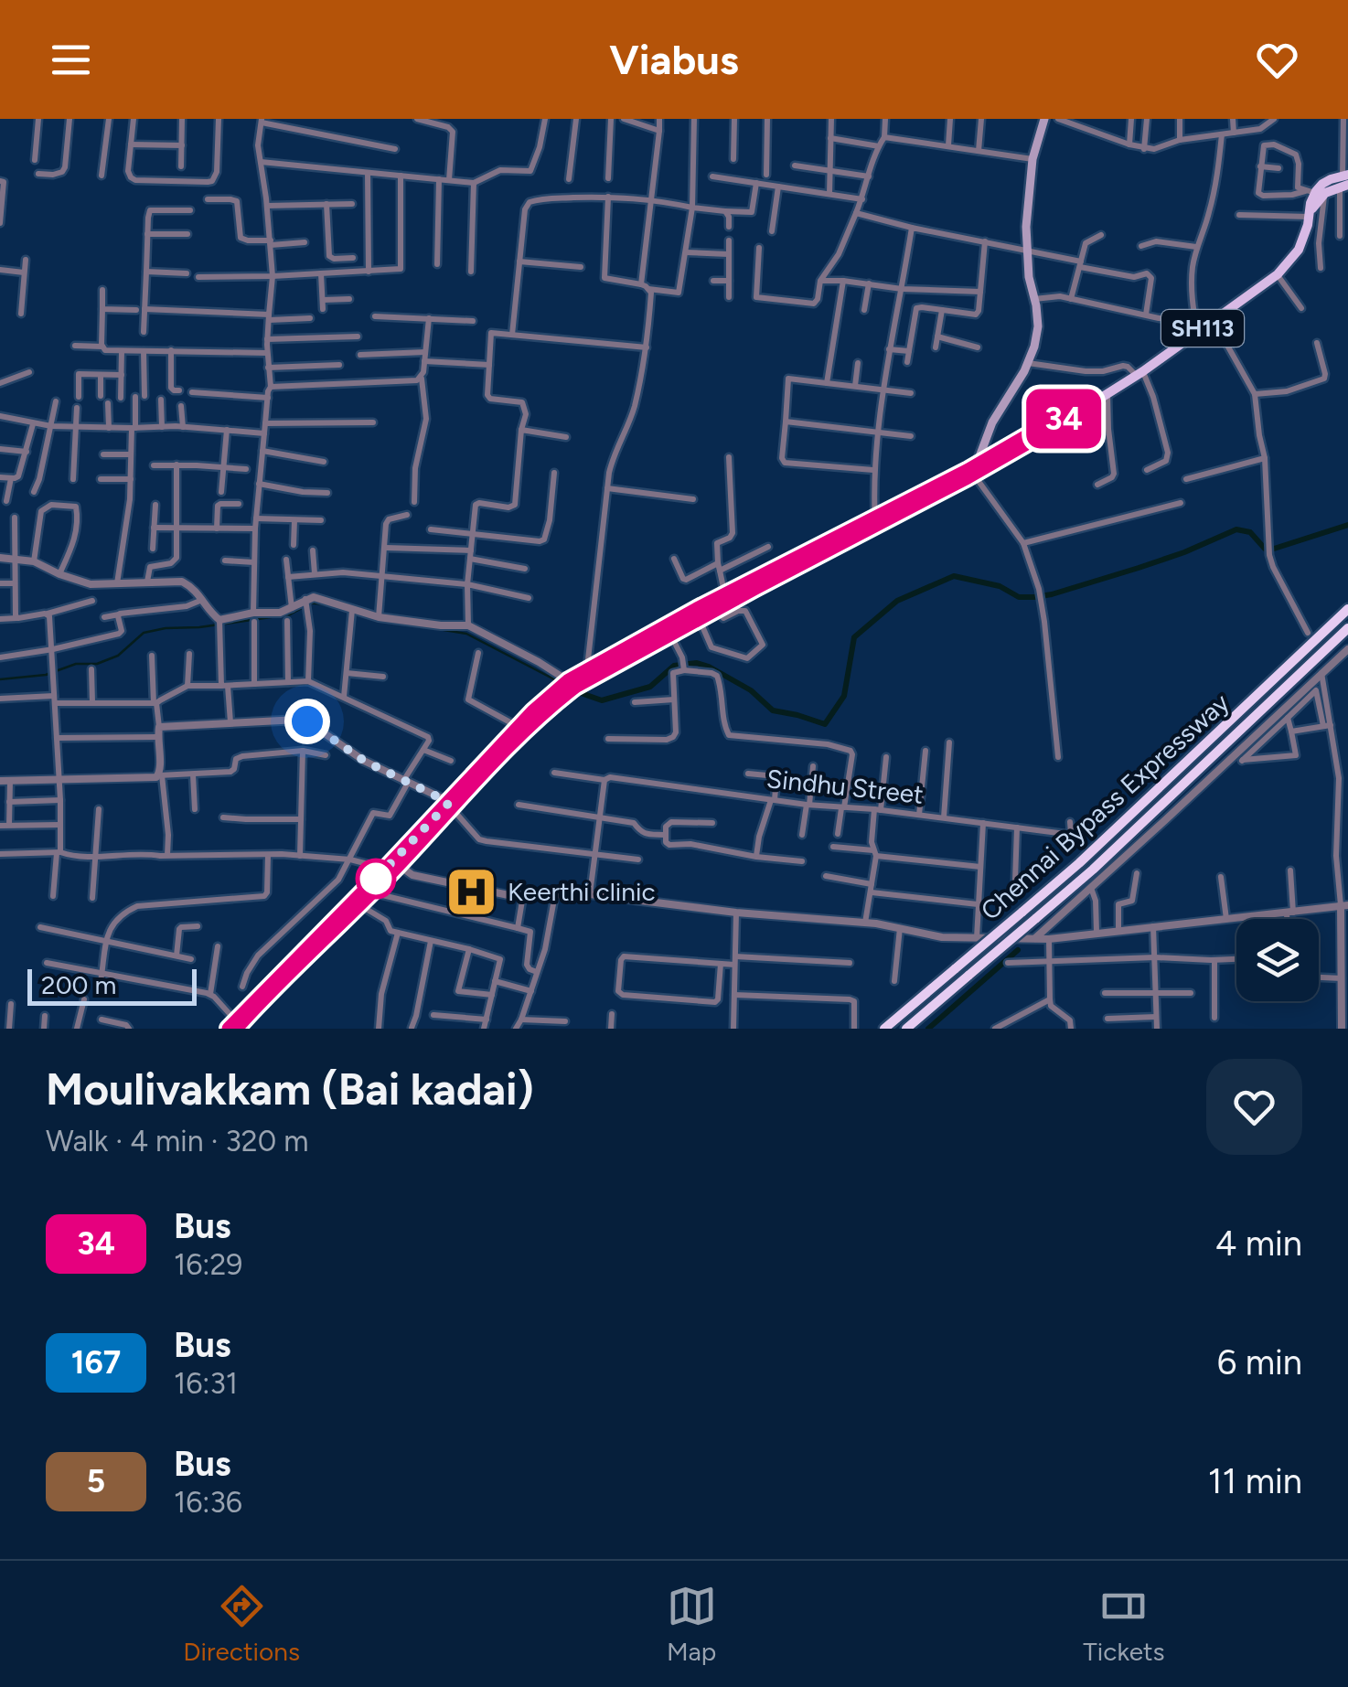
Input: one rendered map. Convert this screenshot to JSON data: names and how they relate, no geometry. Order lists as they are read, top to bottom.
{
  "streets": {
    "highway": ["Chennai Bypass Expressway"],
    "main road": ["SH113"],
    "street": ["Sindhu Street"]
  },
  "places": {
    "hospital": ["Keerthi clinic"]
  },
  "lines": ["bus line 34"],
  "scale_bar": "200 m",
  "page": {
    "header": "Viabus",
    "on_map": "34",
    "scale": "200 m",
    "heading": ["Moulivakkam (Bai kadai)", "Walk · 4 min · 320 m"],
    "list": [
      {
        "mark": "34",
        "name": "Bus",
        "note": "16:29",
        "value": "4 min"
      },
      {
        "mark": "167",
        "name": "Bus",
        "note": "16:31",
        "value": "6 min"
      },
      {
        "mark": "5",
        "name": "Bus",
        "note": "16:36",
        "value": "11 min"
      }
    ],
    "tabs": ["Directions", "Map", "Tickets"]
  }
}
